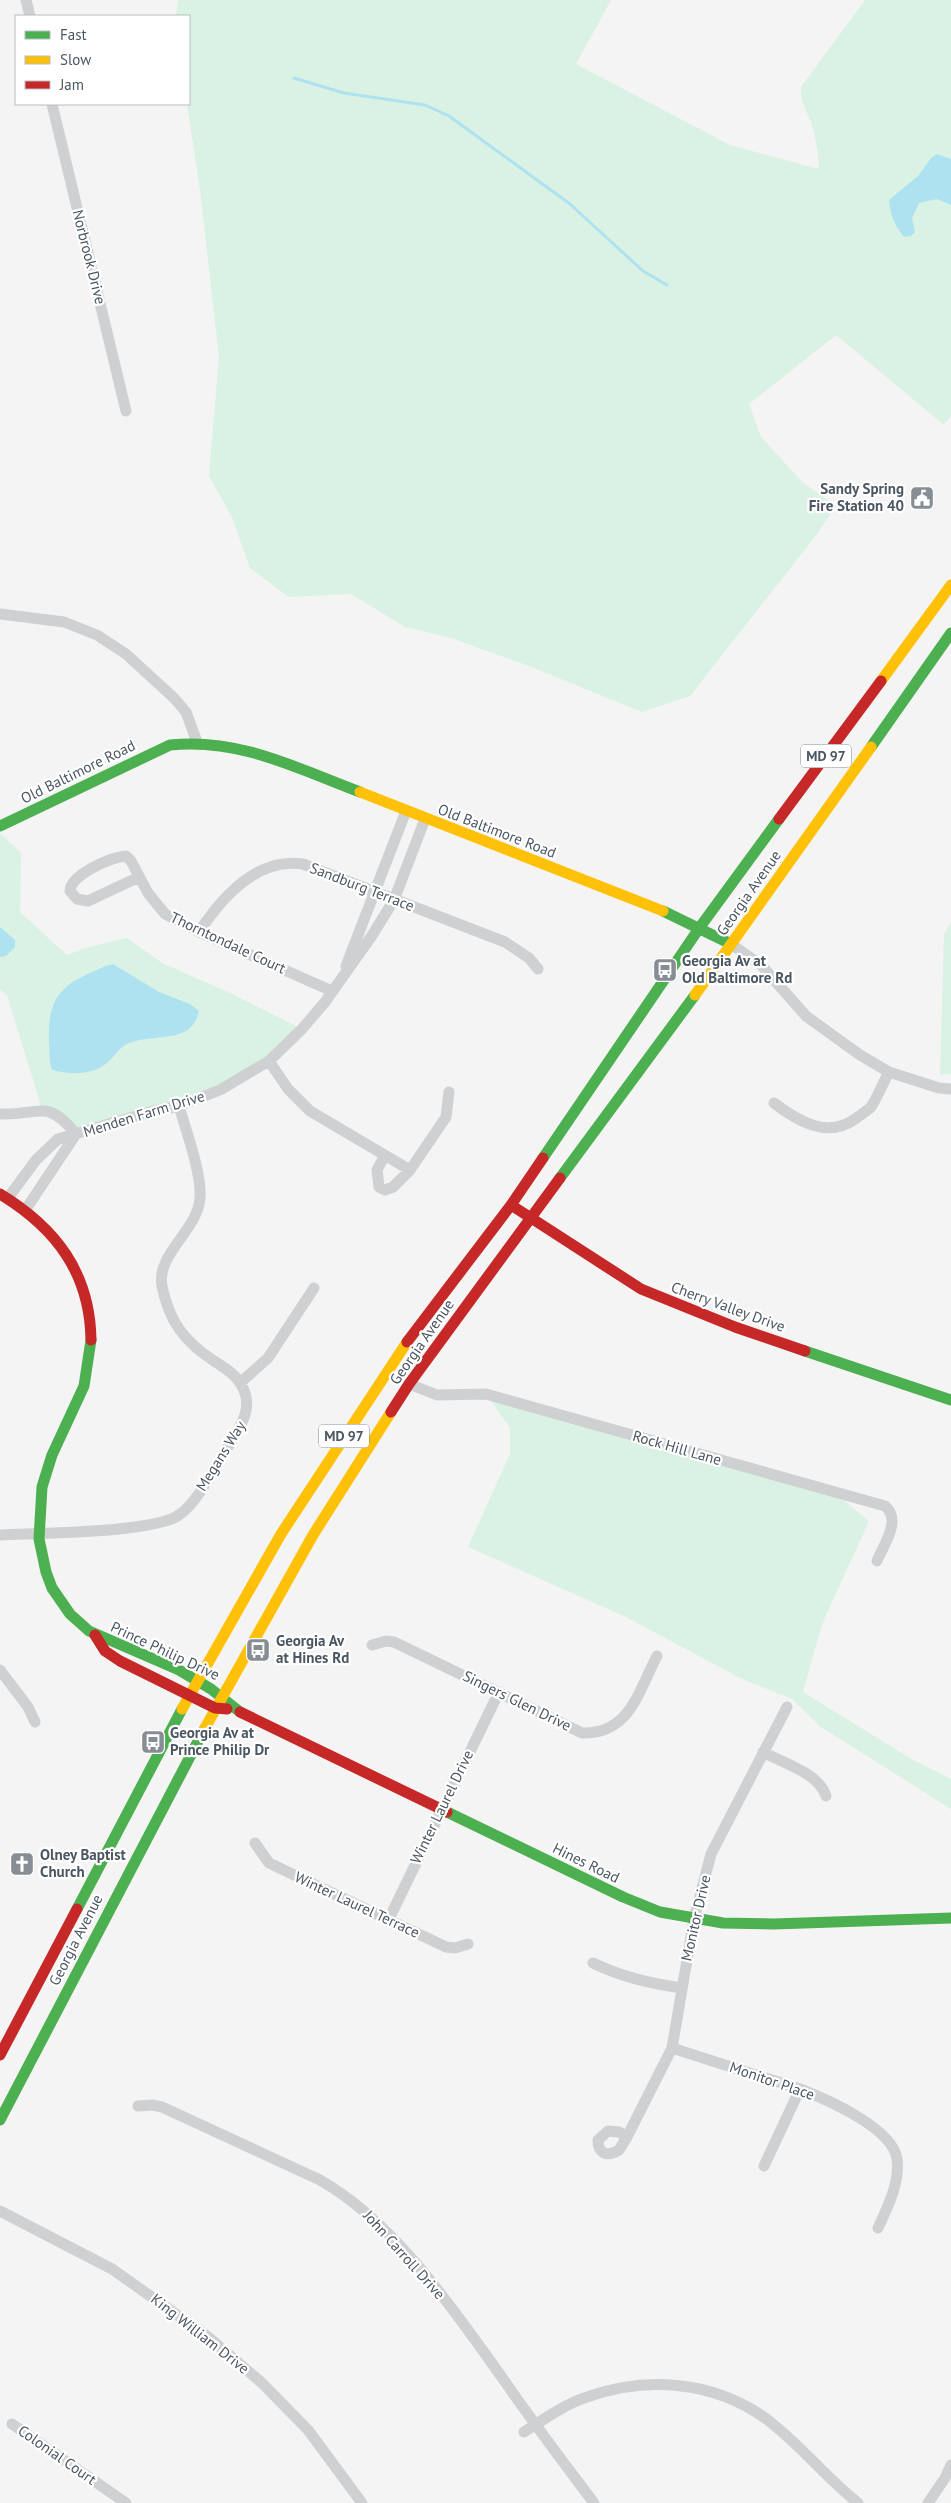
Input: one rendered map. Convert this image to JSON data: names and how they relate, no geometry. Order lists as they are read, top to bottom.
{
  "streets": {
    "main road": [
      "MD 97",
      "Old Baltimore Road",
      "Georgia Avenue",
      "Cherry Valley Drive",
      "Prince Philip Drive",
      "Hines Road"
    ],
    "street": [
      "Norbrook Drive",
      "Sandburg Terrace",
      "Thorntondale Court",
      "Menden Farm Drive",
      "Rock Hill Lane",
      "Megans Way",
      "Singers Glen Drive",
      "Winter Laurel Drive",
      "Winter Laurel Terrace",
      "Monitor Drive",
      "Monitor Place",
      "John Carroll Drive",
      "King William Drive",
      "Colonial Court"
    ]
  },
  "crossings": [
    ["Old Baltimore Road", "Georgia Avenue"],
    ["Old Baltimore Road", "Menden Farm Drive"],
    ["Sandburg Terrace", "Thorntondale Court"],
    ["Sandburg Terrace", "Menden Farm Drive"],
    ["Georgia Avenue", "Cherry Valley Drive"],
    ["Georgia Avenue", "Rock Hill Lane"],
    ["Georgia Avenue", "Prince Philip Drive"],
    ["Georgia Avenue", "Hines Road"],
    ["Thorntondale Court", "Menden Farm Drive"],
    ["Menden Farm Drive", "Prince Philip Drive"],
    ["Megans Way", "Prince Philip Drive"],
    ["Prince Philip Drive", "Hines Road"],
    ["Singers Glen Drive", "Winter Laurel Drive"],
    ["Winter Laurel Drive", "Hines Road"],
    ["Winter Laurel Drive", "Winter Laurel Terrace"],
    ["Hines Road", "Monitor Drive"],
    ["Monitor Drive", "Monitor Place"]
  ],
  "places": {
    "public building": ["Sandy Spring Fire Station 40"],
    "bus stop": ["Georgia Av at Old Baltimore Rd", "Georgia Av at Hines Rd", "Georgia Av at Prince Philip Dr"],
    "church": ["Olney Baptist Church"]
  },
  "legend": ["Fast", "Slow", "Jam"]
}
